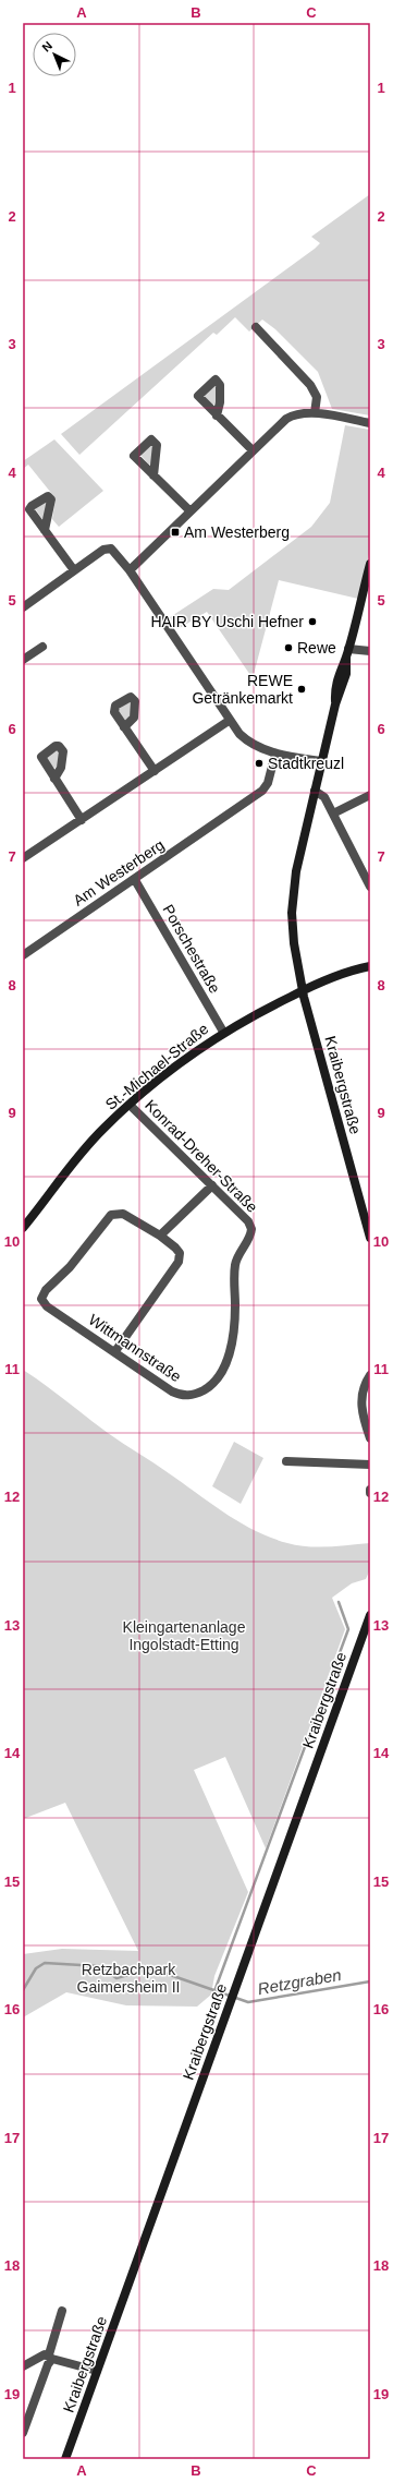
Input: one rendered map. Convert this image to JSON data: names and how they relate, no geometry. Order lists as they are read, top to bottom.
{
  "streets": {
    "street": [
      "Am Westerberg",
      "Porschestraße",
      "St.-Michael-Straße",
      "Kraibergstraße",
      "Konrad-Dreher-Straße",
      "Wittmannstraße"
    ]
  },
  "crossings": [
    ["Am Westerberg", "Porschestraße"],
    ["Porschestraße", "St.-Michael-Straße"],
    ["St.-Michael-Straße", "Kraibergstraße"],
    ["St.-Michael-Straße", "Konrad-Dreher-Straße"],
    ["Konrad-Dreher-Straße", "Wittmannstraße"]
  ],
  "water": ["Retzgraben"],
  "parks": ["Kleingartenanlage Ingolstadt-Etting", "Retzbachpark Gaimersheim II"],
  "places": {
    "transit": ["Am Westerberg"],
    "other": [
      "HAIR BY Uschi Hefner",
      "Rewe",
      "REWE Getränkemarkt",
      "Stadtkreuzl"
    ]
  },
  "north": "top left",
  "grid": {
    "columns": ["A", "B", "C"],
    "rows": [
      "1",
      "2",
      "3",
      "4",
      "5",
      "6",
      "7",
      "8",
      "9",
      "10",
      "11",
      "12",
      "13",
      "14",
      "15",
      "16",
      "17",
      "18",
      "19"
    ]
  }
}
